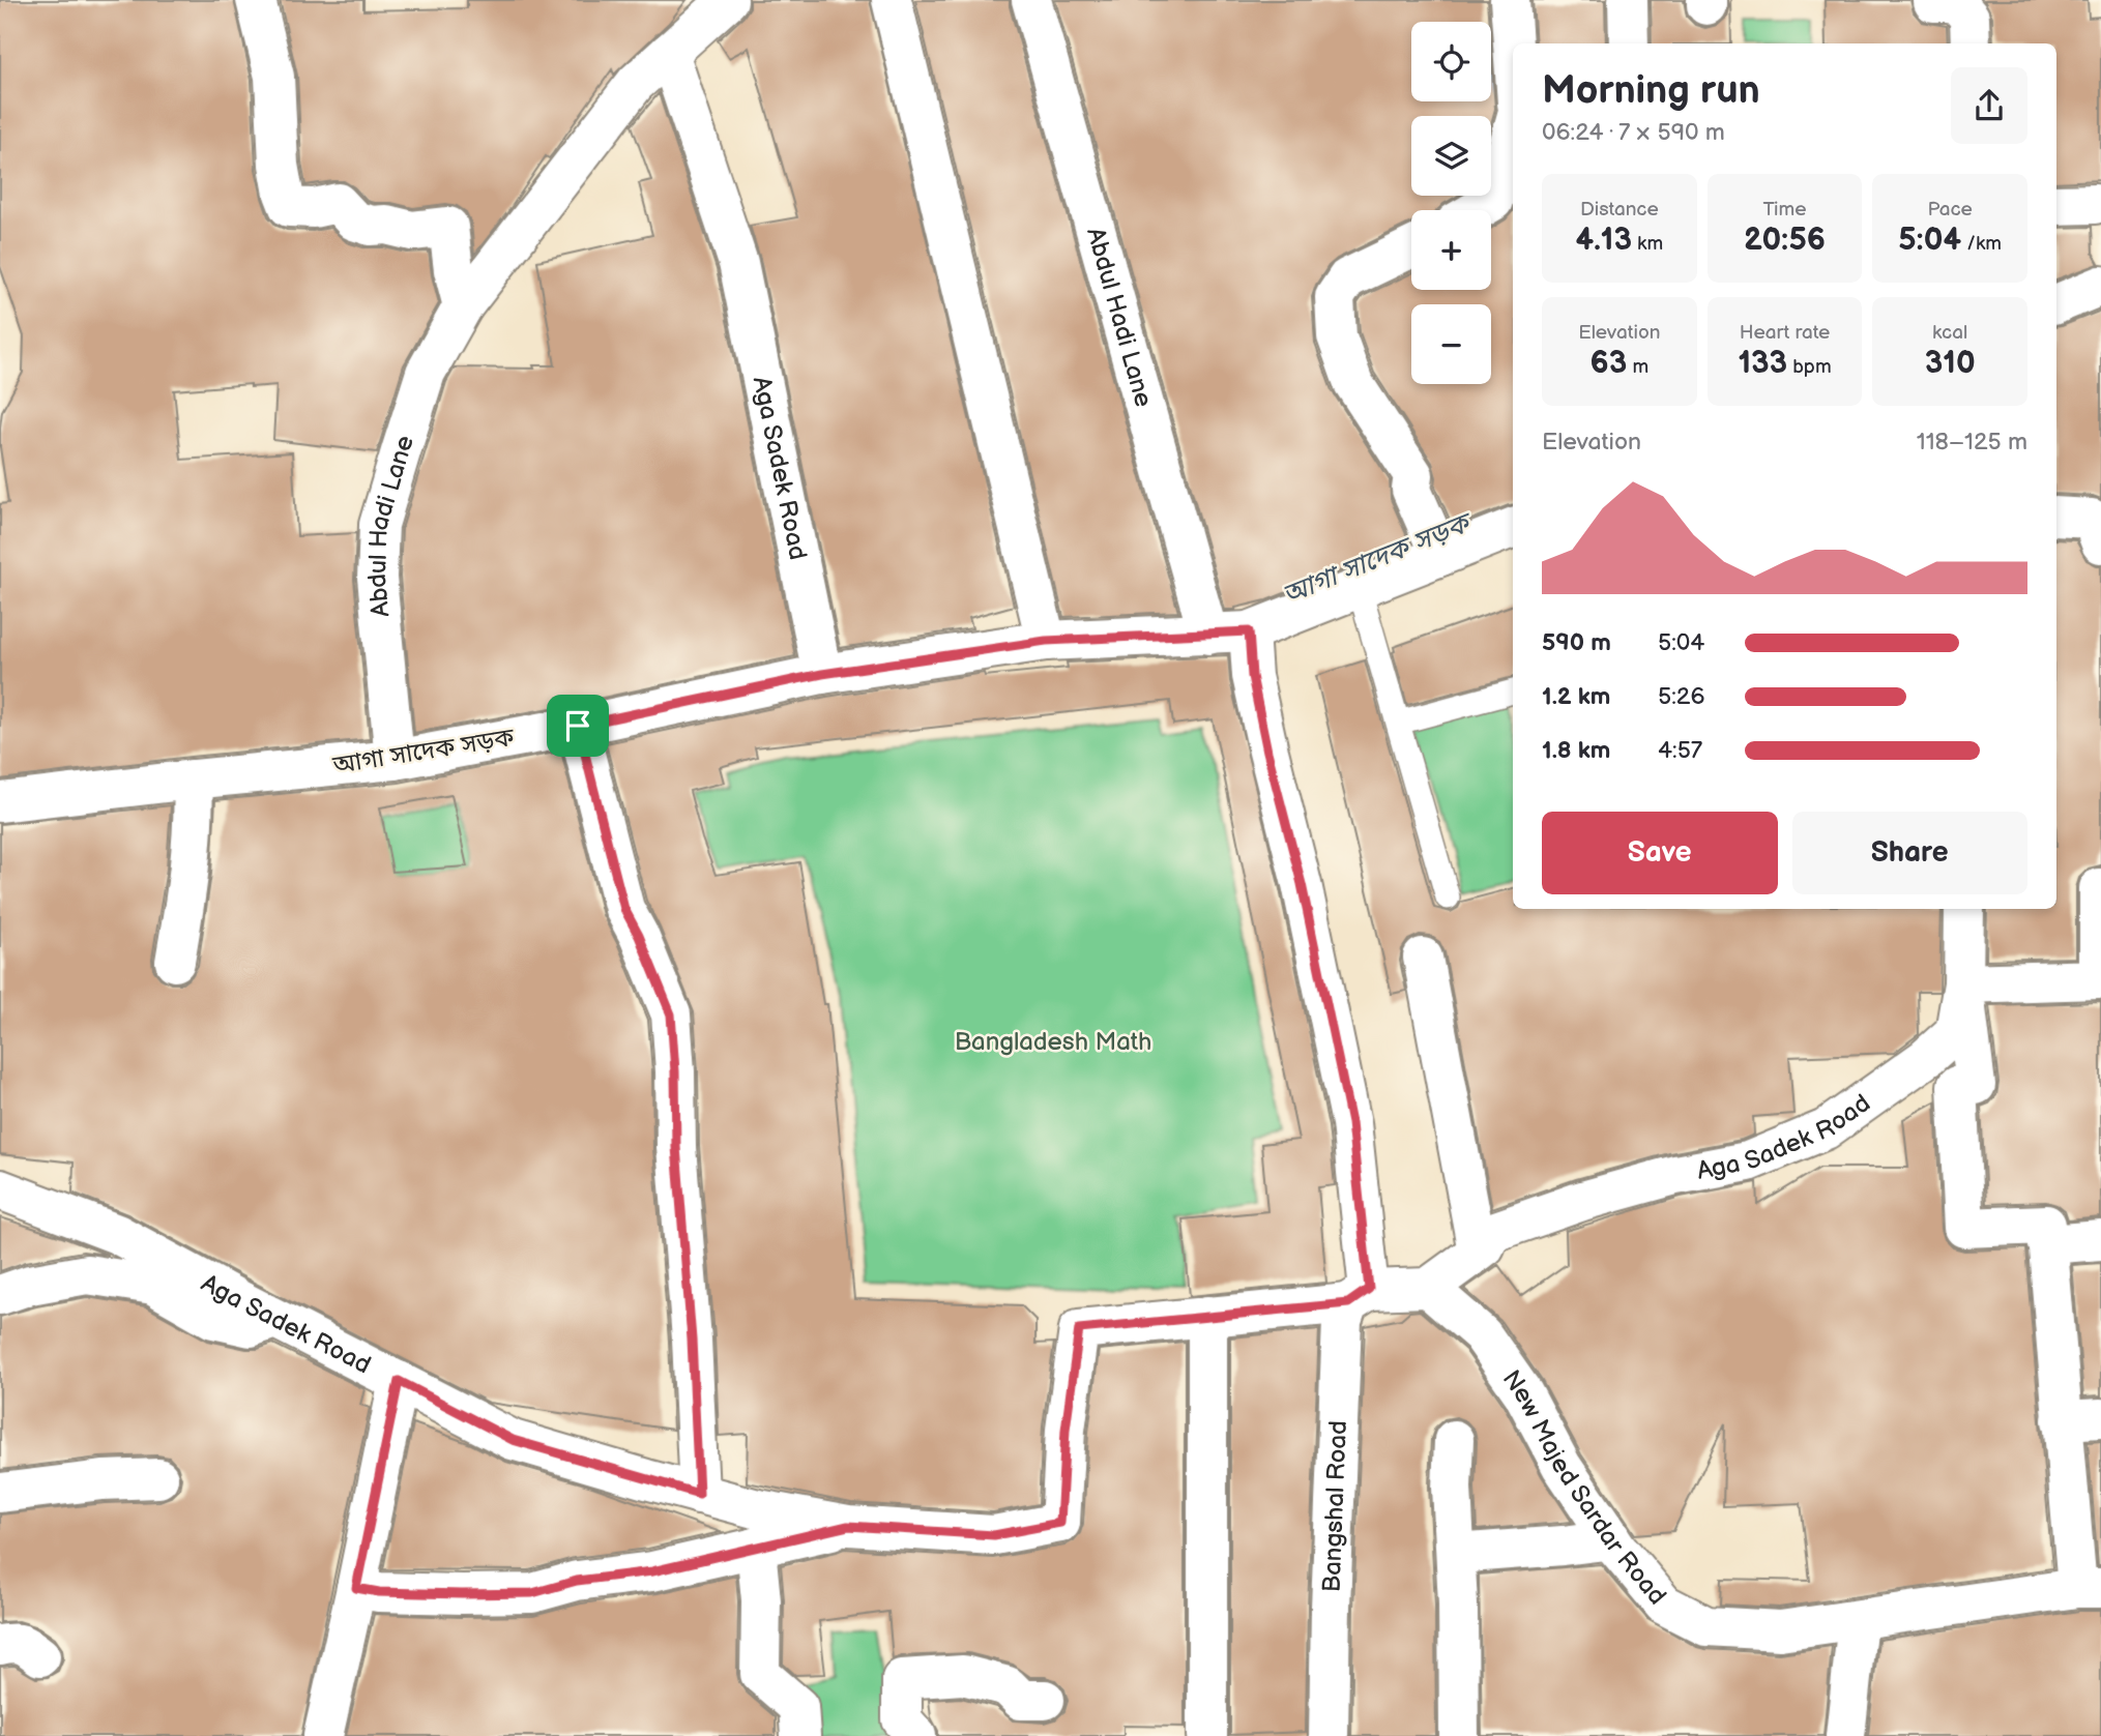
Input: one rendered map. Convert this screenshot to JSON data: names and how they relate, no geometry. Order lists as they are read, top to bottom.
{
  "streets": {
    "street": [
      "Abdul Hadi Lane",
      "Aga Sadek Road",
      "আগা সাদেক সড়ক",
      "New Majed Sardar Road",
      "Bangshal Road"
    ]
  },
  "crossings": [
    ["Abdul Hadi Lane", "Aga Sadek Road"],
    ["Abdul Hadi Lane", "আগা সাদেক সড়ক"],
    ["Aga Sadek Road", "আগা সাদেক সড়ক"],
    ["Aga Sadek Road", "New Majed Sardar Road"]
  ],
  "water": ["আগা সাদেক সড়ক"],
  "parks": ["Bangladesh Math"],
  "page": {
    "map_buttons": ["+", "−"],
    "heading": ["Morning run", "06:24 · 7 × 590 m"],
    "stats": [
      ["Distance", "4.13 km"],
      ["Time", "20:56"],
      ["Pace", "5:04 /km"],
      ["Elevation", "63 m"],
      ["Heart rate", "133 bpm"],
      ["kcal", "310"]
    ],
    "chart": ["Elevation", "118–125 m"],
    "list": [
      {
        "name": "590 m",
        "note": "5:04"
      },
      {
        "name": "1.2 km",
        "note": "5:26"
      },
      {
        "name": "1.8 km",
        "note": "4:57"
      }
    ],
    "buttons": ["Save", "Share"]
  }
}
